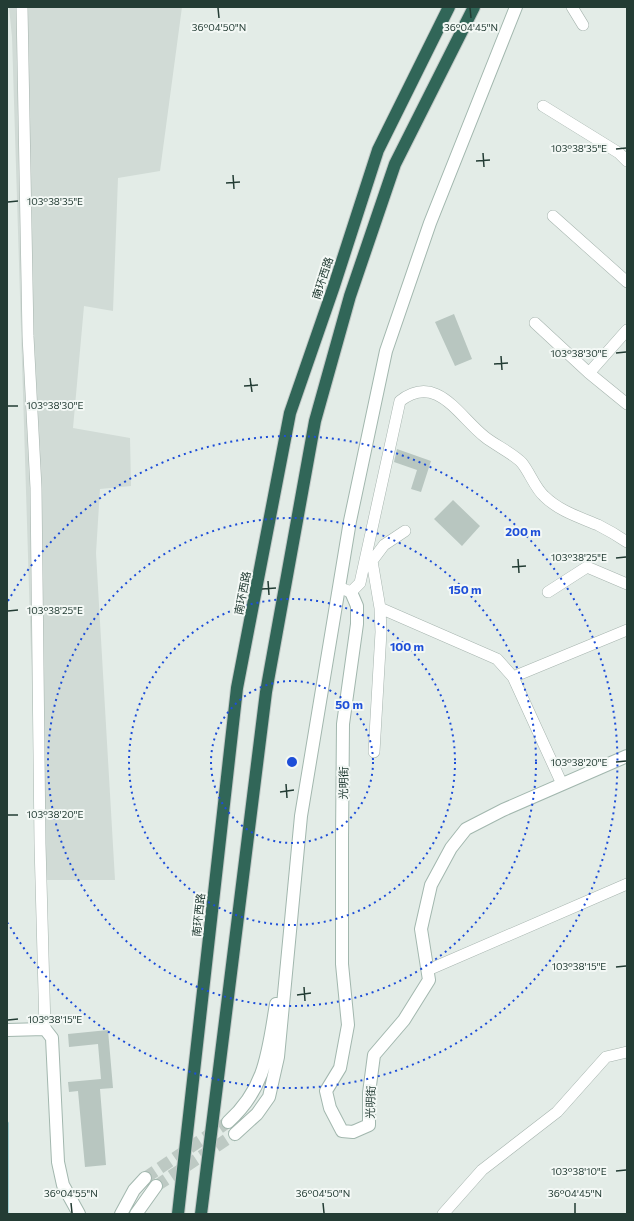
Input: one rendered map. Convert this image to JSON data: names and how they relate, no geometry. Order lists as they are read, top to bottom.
{
  "streets": {
    "highway": ["南环西路"],
    "street": ["光明街"]
  },
  "coordinates": [
    "36°04'50\"N",
    "36°04'45\"N",
    "103°38'35\"E",
    "103°38'30\"E",
    "103°38'25\"E",
    "103°38'20\"E",
    "103°38'15\"E",
    "103°38'10\"E",
    "36°04'55\"N"
  ],
  "rings": [
    "200 m",
    "150 m",
    "100 m",
    "50 m"
  ]
}
